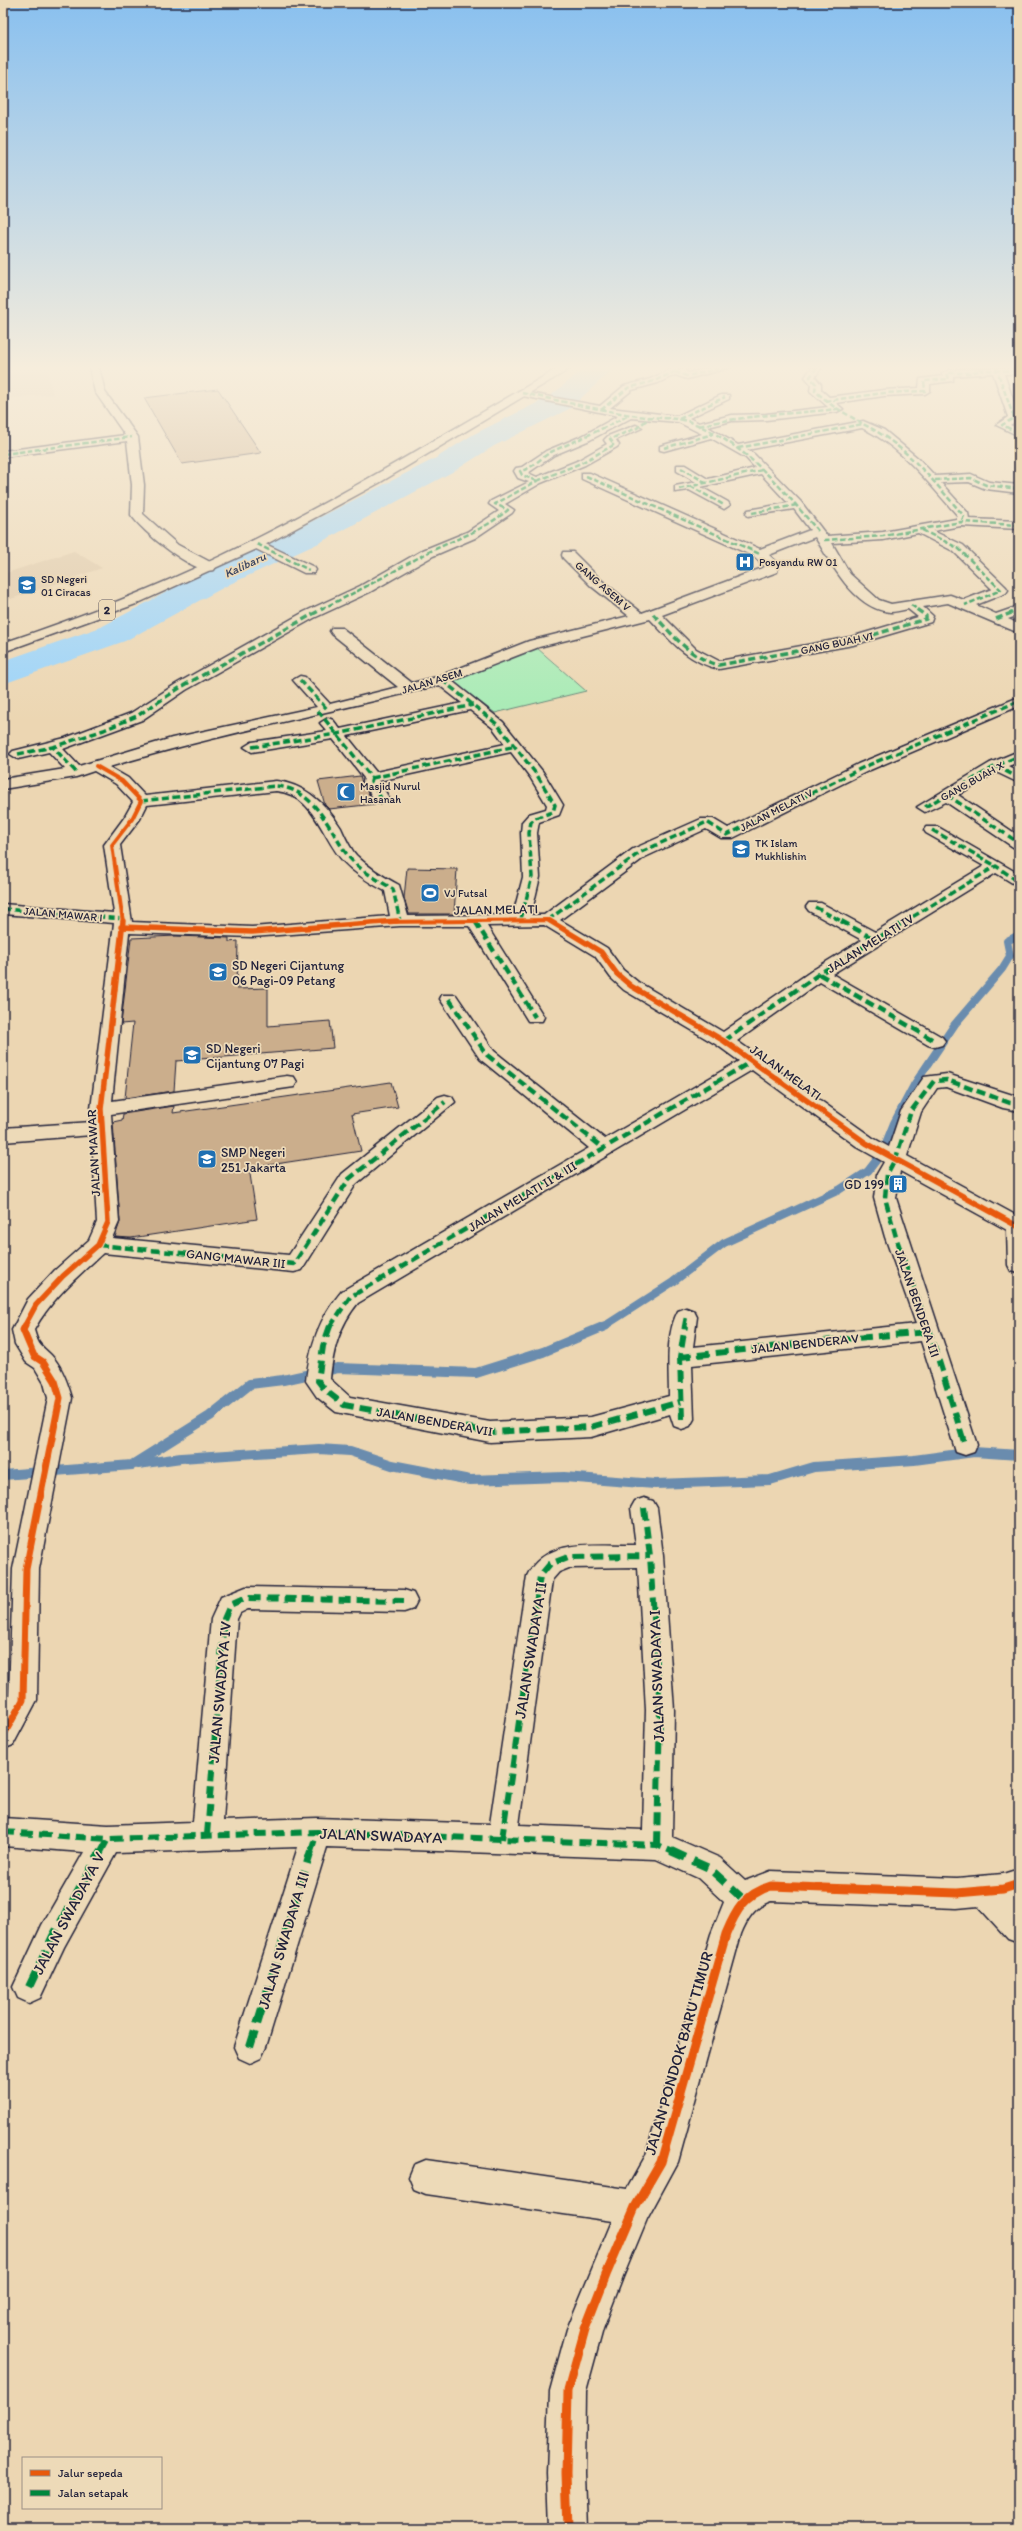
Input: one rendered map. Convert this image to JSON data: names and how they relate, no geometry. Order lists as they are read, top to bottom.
{
  "streets": {
    "main road": [
      "GANG ASEM V",
      "2",
      "GANG BUAH VI",
      "JALAN ASEM",
      "GANG BUAH X",
      "JALAN MELATI V",
      "JALAN MELATI",
      "JALAN MAWAR I",
      "JALAN MELATI IV",
      "JALAN MAWAR",
      "JALAN MELATI II & III",
      "GANG MAWAR III",
      "JALAN BENDERA III",
      "JALAN BENDERA V",
      "JALAN BENDERA VII",
      "JALAN SWADAYA II",
      "JALAN SWADAYA I",
      "JALAN SWADAYA IV",
      "JALAN SWADAYA",
      "JALAN SWADAYA V",
      "JALAN SWADAYA III",
      "JALAN PONDOK BARU TIMUR"
    ]
  },
  "crossings": [
    ["GANG ASEM V", "JALAN ASEM"],
    ["GANG BUAH VI", "JALAN ASEM"],
    ["JALAN MELATI V", "JALAN MELATI"],
    ["JALAN MELATI", "JALAN MAWAR I"],
    ["JALAN MELATI", "JALAN MELATI IV"],
    ["JALAN MELATI", "JALAN MAWAR"],
    ["JALAN MELATI", "JALAN MELATI II & III"],
    ["JALAN MELATI", "JALAN BENDERA III"],
    ["JALAN MAWAR I", "JALAN MAWAR"],
    ["JALAN MAWAR", "GANG MAWAR III"],
    ["JALAN MELATI II & III", "JALAN BENDERA VII"],
    ["JALAN BENDERA III", "JALAN BENDERA V"],
    ["JALAN BENDERA V", "JALAN BENDERA VII"],
    ["JALAN SWADAYA II", "JALAN SWADAYA I"],
    ["JALAN SWADAYA II", "JALAN SWADAYA"],
    ["JALAN SWADAYA I", "JALAN SWADAYA"],
    ["JALAN SWADAYA IV", "JALAN SWADAYA"],
    ["JALAN SWADAYA", "JALAN SWADAYA V"],
    ["JALAN SWADAYA", "JALAN SWADAYA III"],
    ["JALAN SWADAYA", "JALAN PONDOK BARU TIMUR"]
  ],
  "water": ["Kalibaru"],
  "places": {
    "hospital": ["Posyandu RW 01"],
    "school or university": [
      "SD Negeri 01 Ciracas",
      "TK Islam Mukhlishin",
      "SD Negeri Cijantung 06 Pagi-09 Petang",
      "SD Negeri Cijantung 07 Pagi",
      "SMP Negeri 251 Jakarta"
    ],
    "mosque": ["Masjid Nurul Hasanah"],
    "sports": ["VJ Futsal"],
    "building": ["GD 199"]
  },
  "legend": ["Jalur sepeda", "Jalan setapak"]
}
